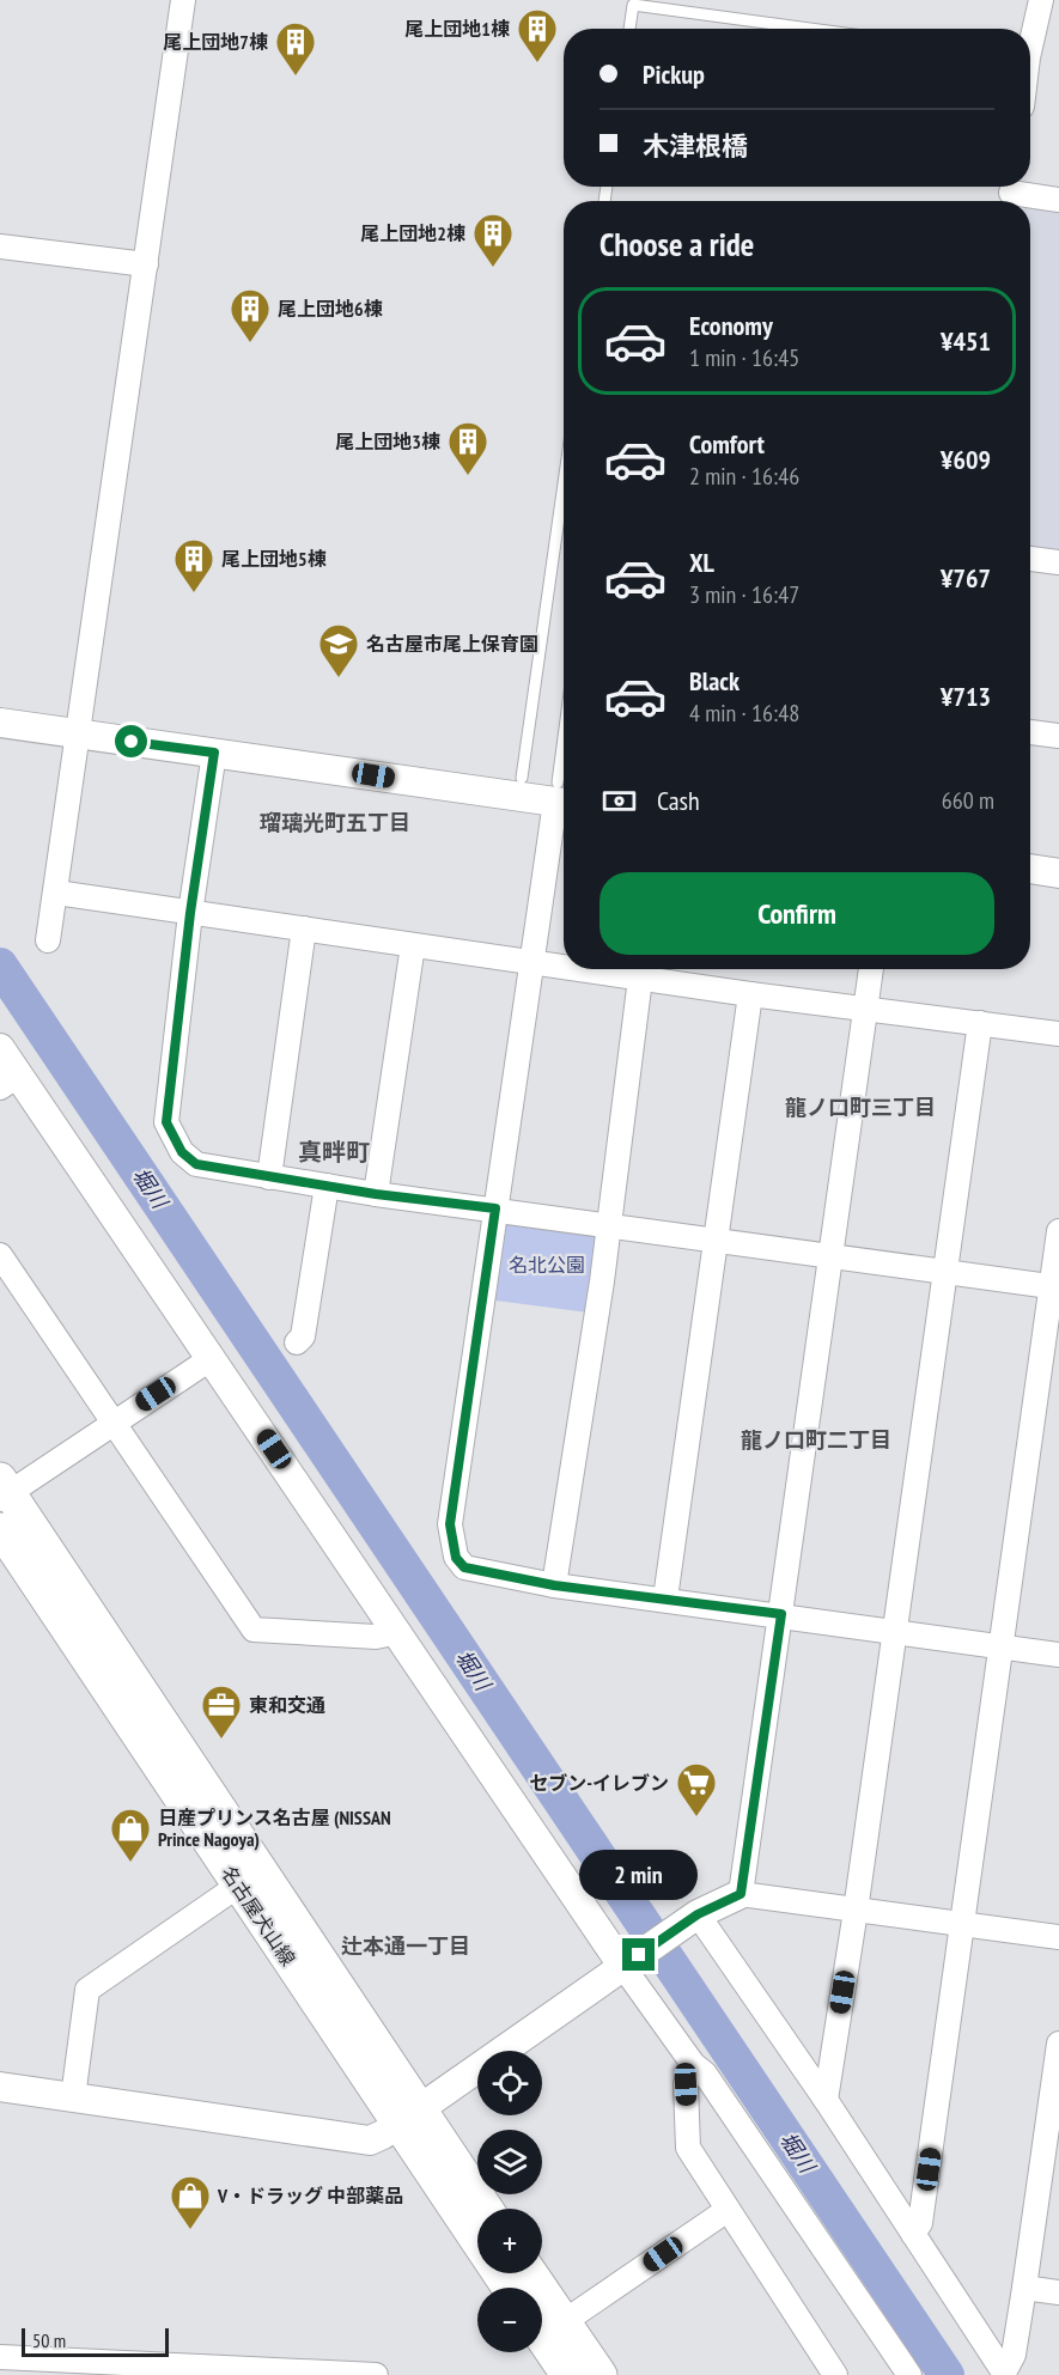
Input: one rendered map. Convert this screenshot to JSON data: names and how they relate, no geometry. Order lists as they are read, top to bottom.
{
  "streets": {
    "main road": ["名古屋犬山線"]
  },
  "districts": [
    "瑠璃光町五丁目",
    "龍ノ口町三丁目",
    "真畔町",
    "龍ノ口町二丁目",
    "辻本通一丁目"
  ],
  "water": ["堀川"],
  "parks": ["名北公園"],
  "places": {
    "building": [
      "尾上団地1棟",
      "尾上団地7棟",
      "尾上団地2棟",
      "尾上団地6棟",
      "尾上団地3棟",
      "尾上団地5棟"
    ],
    "school or university": ["名古屋市尾上保育園"],
    "office": ["東和交通"],
    "supermarket": ["セブン-イレブン"],
    "shop": ["日産プリンス名古屋 (NISSAN Prince Nagoya)", "V・ドラッグ 中部薬品"]
  },
  "scale_bar": "50 m",
  "page": {
    "banner": ["Pickup", "木津根橋"],
    "heading": "Choose a ride",
    "list": [
      {
        "name": "Economy",
        "note": "1 min · 16:45",
        "value": "¥451"
      },
      {
        "name": "Comfort",
        "note": "2 min · 16:46",
        "value": "¥609"
      },
      {
        "name": "XL",
        "note": "3 min · 16:47",
        "value": "¥767"
      },
      {
        "name": "Black",
        "note": "4 min · 16:48",
        "value": "¥713"
      }
    ],
    "pay": ["Cash", "660 m"],
    "buttons": "Confirm",
    "bubble": "2 min",
    "map_buttons": ["+", "−"],
    "scale": "50 m"
  }
}
